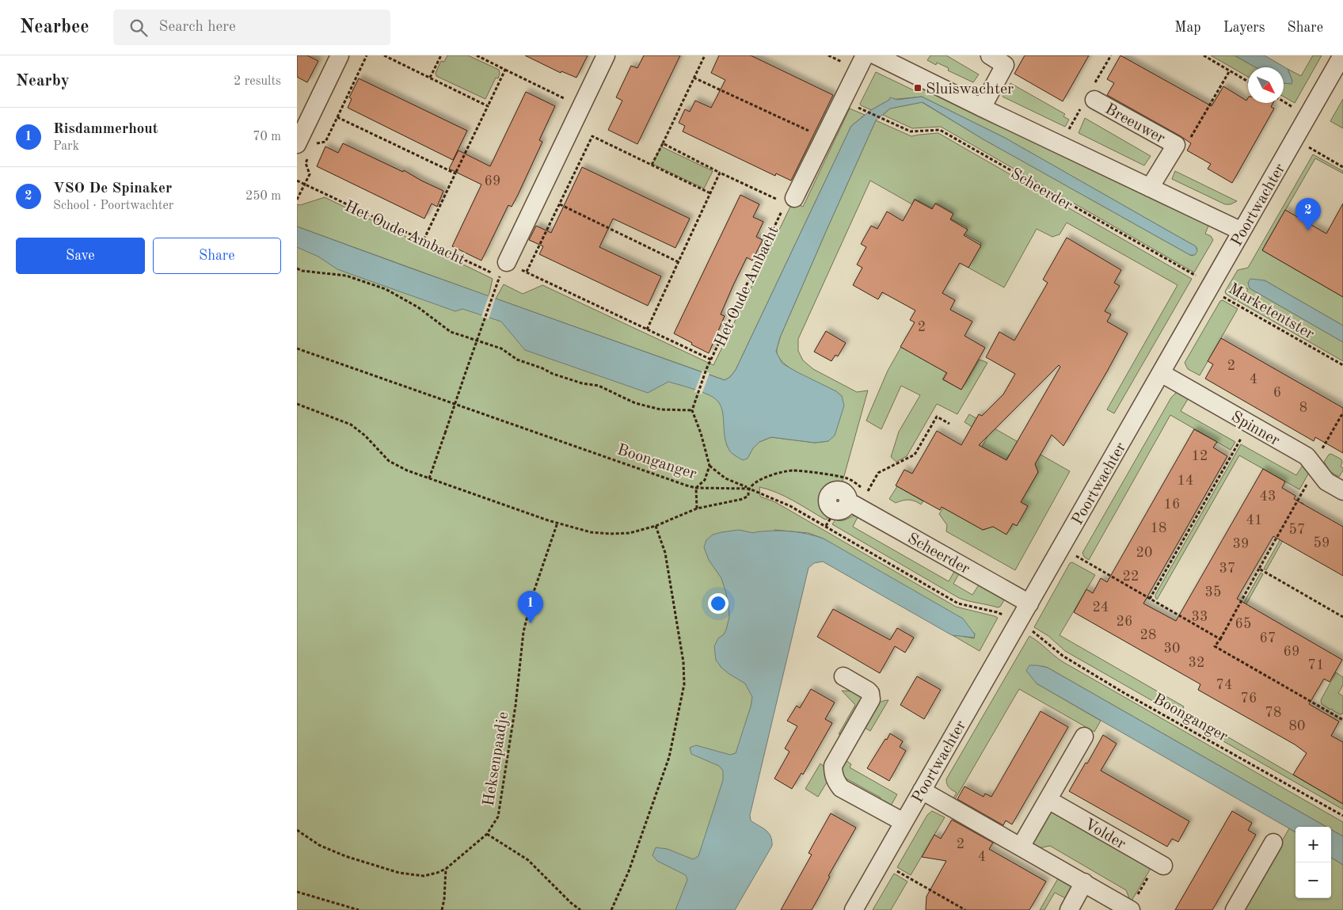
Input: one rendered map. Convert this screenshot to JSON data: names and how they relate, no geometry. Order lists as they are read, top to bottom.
{
  "streets": {
    "street": [
      "Breeuwer",
      "Scheerder",
      "Poortwachter",
      "Spinner",
      "Volder"
    ],
    "path": [
      "Het Oude Ambacht",
      "Marketentster",
      "Boonganger",
      "Heksenpaadje"
    ]
  },
  "crossings": [
    ["Scheerder", "Poortwachter"],
    ["Scheerder", "Marketentster"],
    ["Poortwachter", "Marketentster"],
    ["Poortwachter", "Spinner"]
  ],
  "places": {
    "transit": ["Sluiswachter"]
  },
  "house_numbers": [
    "69",
    "2",
    "2",
    "4",
    "6",
    "8",
    "12",
    "14",
    "43",
    "16",
    "41",
    "18",
    "57",
    "59",
    "39",
    "20",
    "37",
    "22",
    "35",
    "24",
    "33",
    "26",
    "65",
    "28",
    "67",
    "30",
    "69",
    "32",
    "71",
    "74",
    "76",
    "78",
    "80",
    "2",
    "4"
  ],
  "north": "bottom right",
  "page": {
    "header": "Nearbee",
    "search": "Search here",
    "nav": ["Map", "Layers", "Share"],
    "heading": ["Nearby", "2 results"],
    "list": [
      {
        "mark": "1",
        "name": "Risdammerhout",
        "note": "Park",
        "value": "70 m"
      },
      {
        "mark": "2",
        "name": "VSO De Spinaker",
        "note": "School · Poortwachter",
        "value": "250 m"
      }
    ],
    "pins": ["2", "1"],
    "buttons": ["Save", "Share"],
    "map_buttons": ["+", "−"]
  }
}
